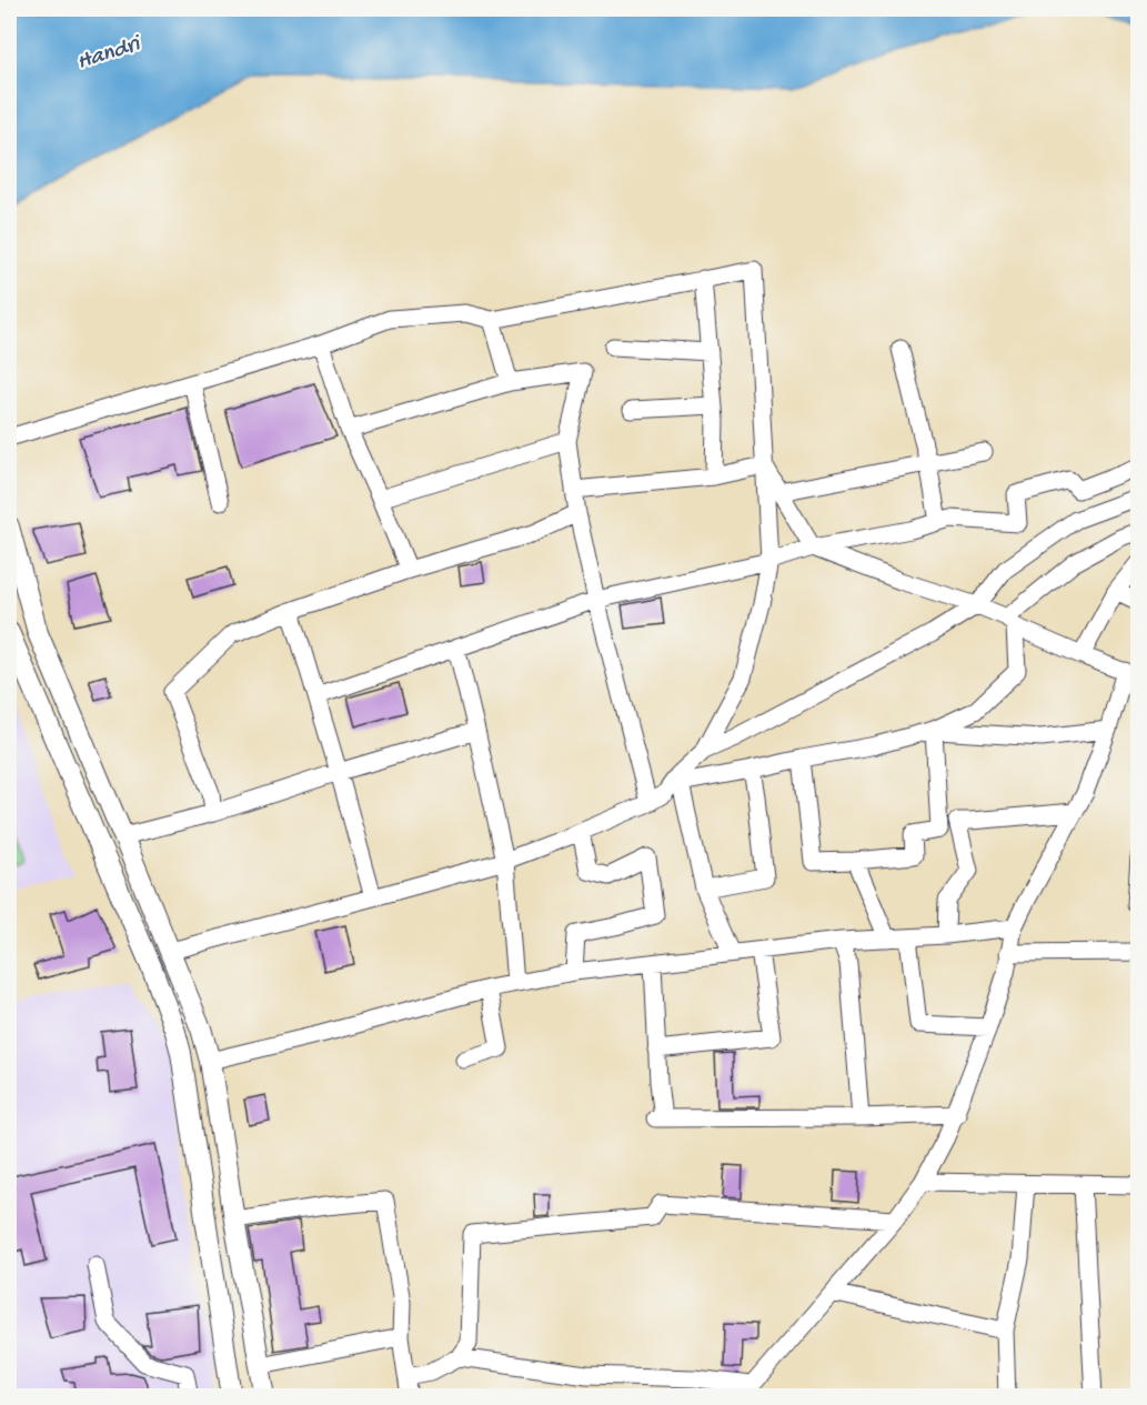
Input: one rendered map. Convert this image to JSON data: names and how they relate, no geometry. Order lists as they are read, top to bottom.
{
  "water": ["Handri"]
}
